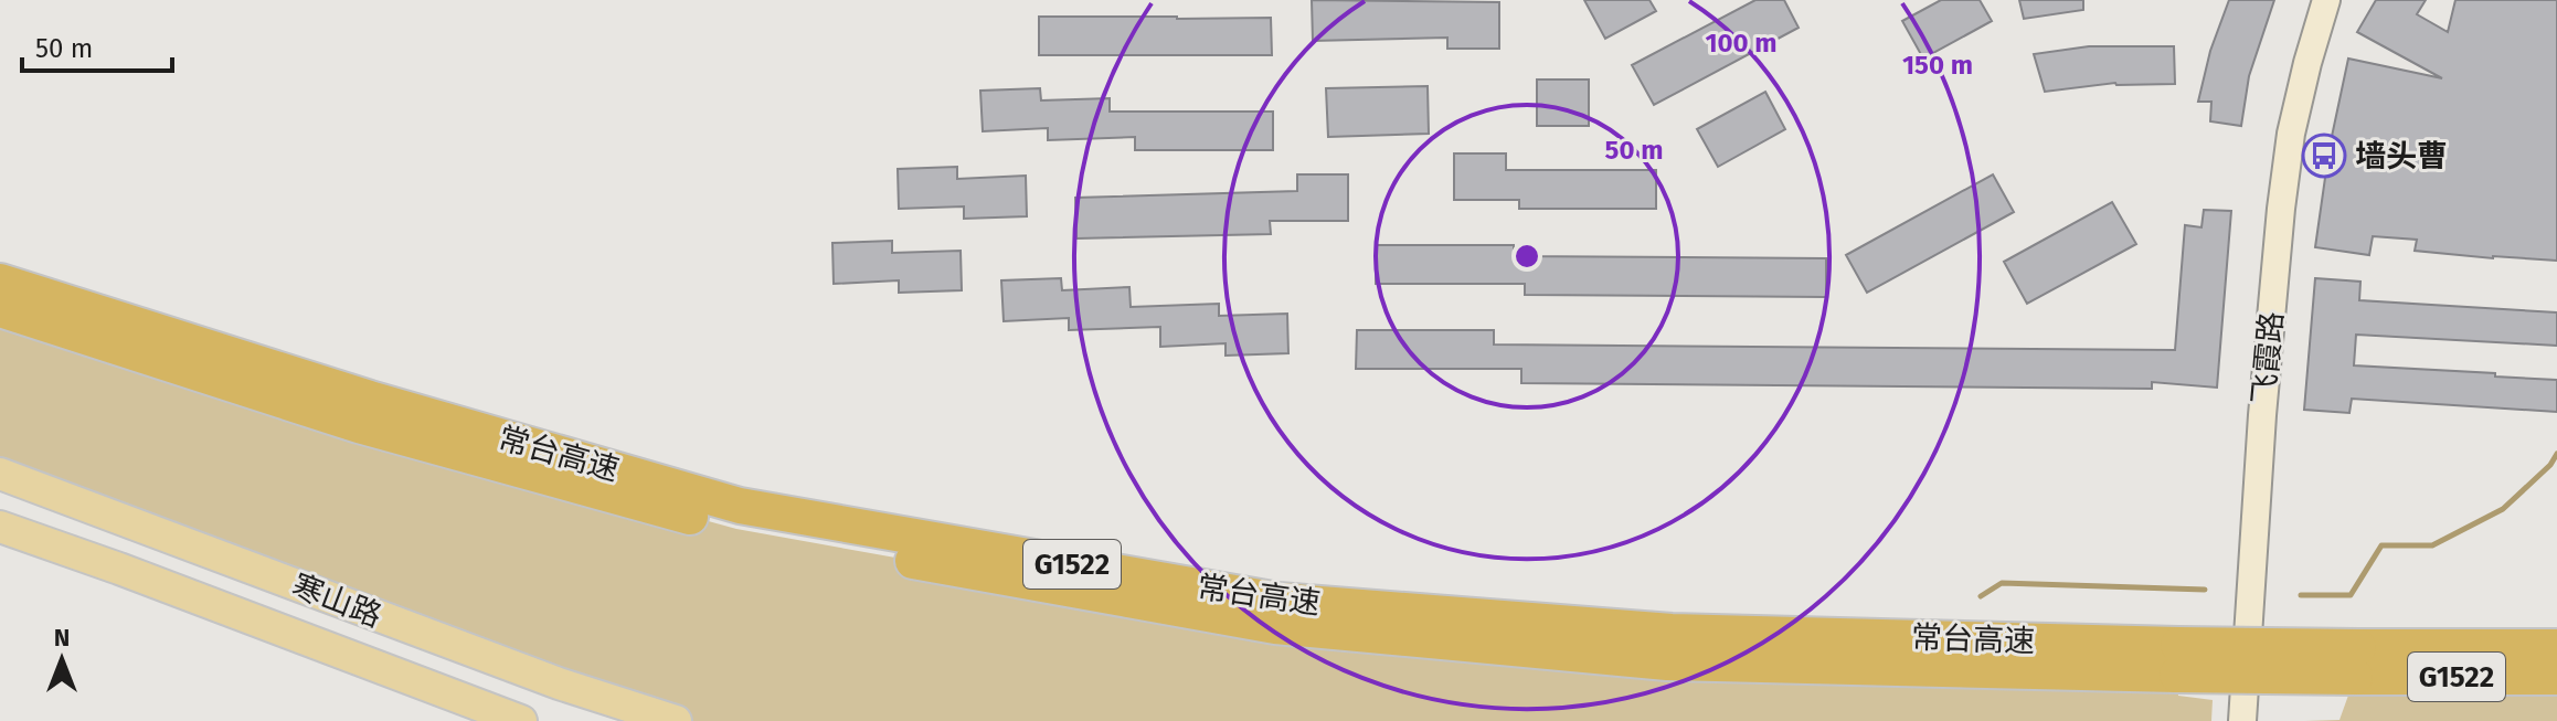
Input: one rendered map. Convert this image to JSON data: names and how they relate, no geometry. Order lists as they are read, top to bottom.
{
  "streets": {
    "highway": ["常台高速", "G1522"],
    "main road": ["飞霞路", "寒山路"]
  },
  "places": {
    "bus stop": ["墙头曹"]
  },
  "scale_bar": "50 m",
  "north": "top",
  "rings": ["100 m", "150 m", "50 m"]
}
